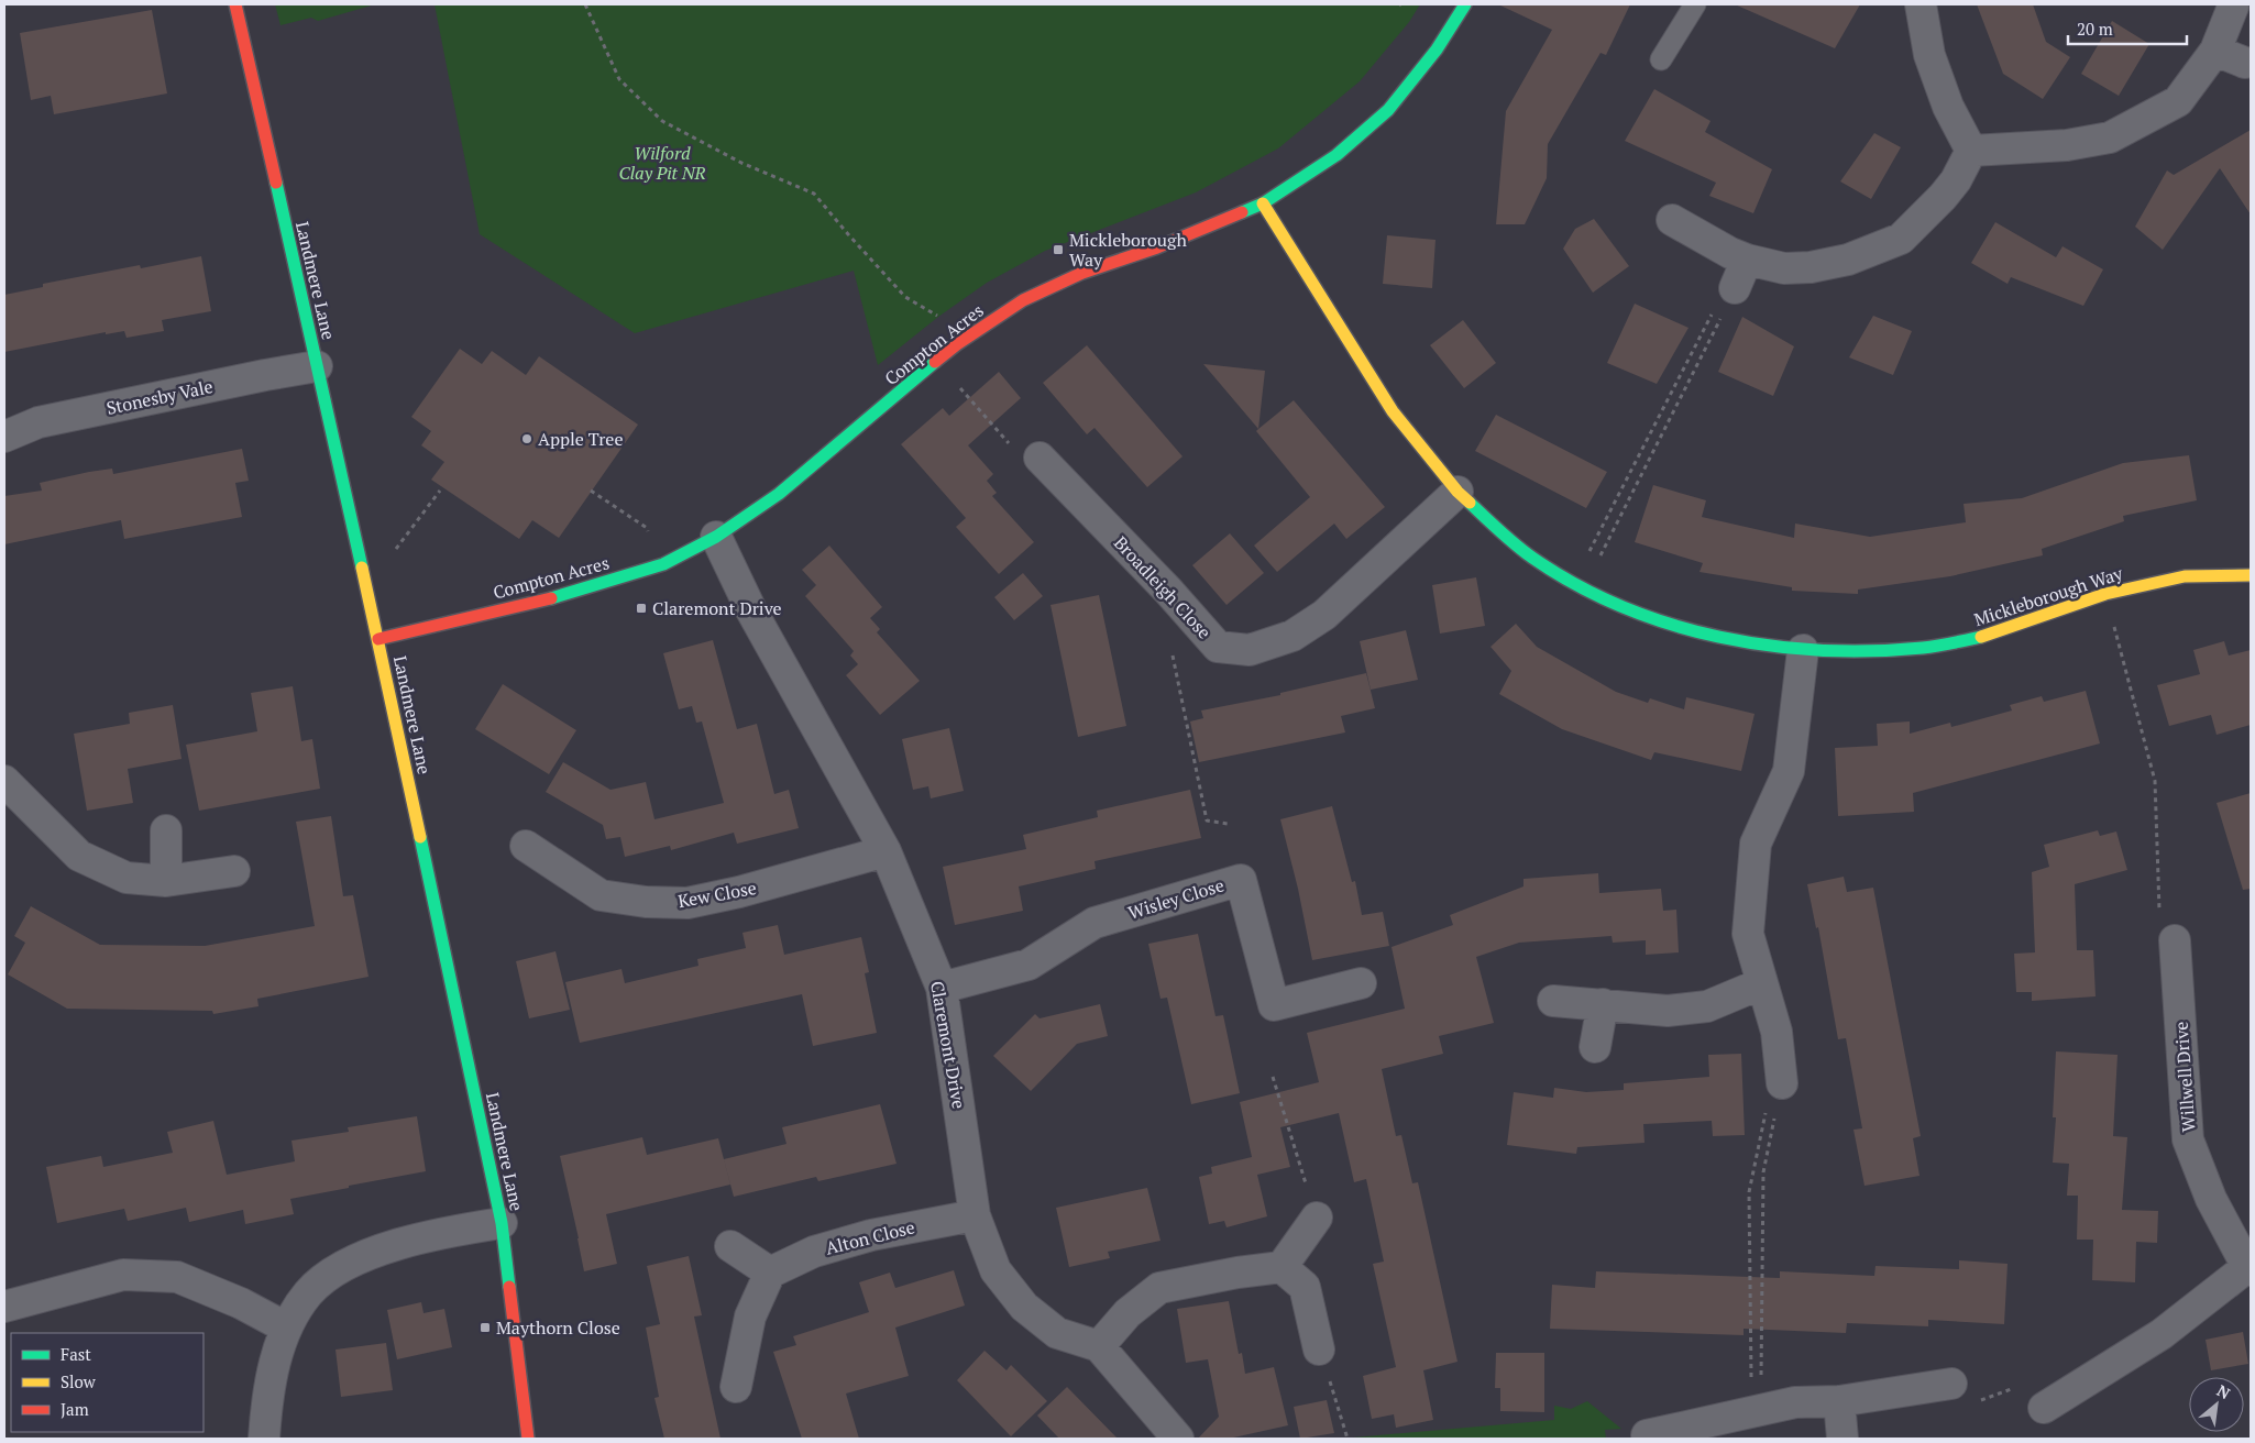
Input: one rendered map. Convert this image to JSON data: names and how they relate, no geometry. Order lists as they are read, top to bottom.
{
  "streets": {
    "street": [
      "Landmere Lane",
      "Compton Acres",
      "Stonesby Vale",
      "Broadleigh Close",
      "Mickleborough Way",
      "Kew Close",
      "Wisley Close",
      "Claremont Drive",
      "Willwell Drive",
      "Alton Close"
    ]
  },
  "crossings": [
    ["Landmere Lane", "Compton Acres"],
    ["Landmere Lane", "Stonesby Vale"],
    ["Compton Acres", "Mickleborough Way"],
    ["Compton Acres", "Claremont Drive"],
    ["Broadleigh Close", "Mickleborough Way"],
    ["Kew Close", "Claremont Drive"],
    ["Wisley Close", "Claremont Drive"],
    ["Claremont Drive", "Alton Close"]
  ],
  "parks": ["Wilford Clay Pit NR"],
  "places": {
    "transit": ["Mickleborough Way", "Claremont Drive", "Maythorn Close"],
    "other": ["Apple Tree"]
  },
  "legend": ["Fast", "Slow", "Jam"],
  "scale_bar": "20 m",
  "north": "top right"
}
